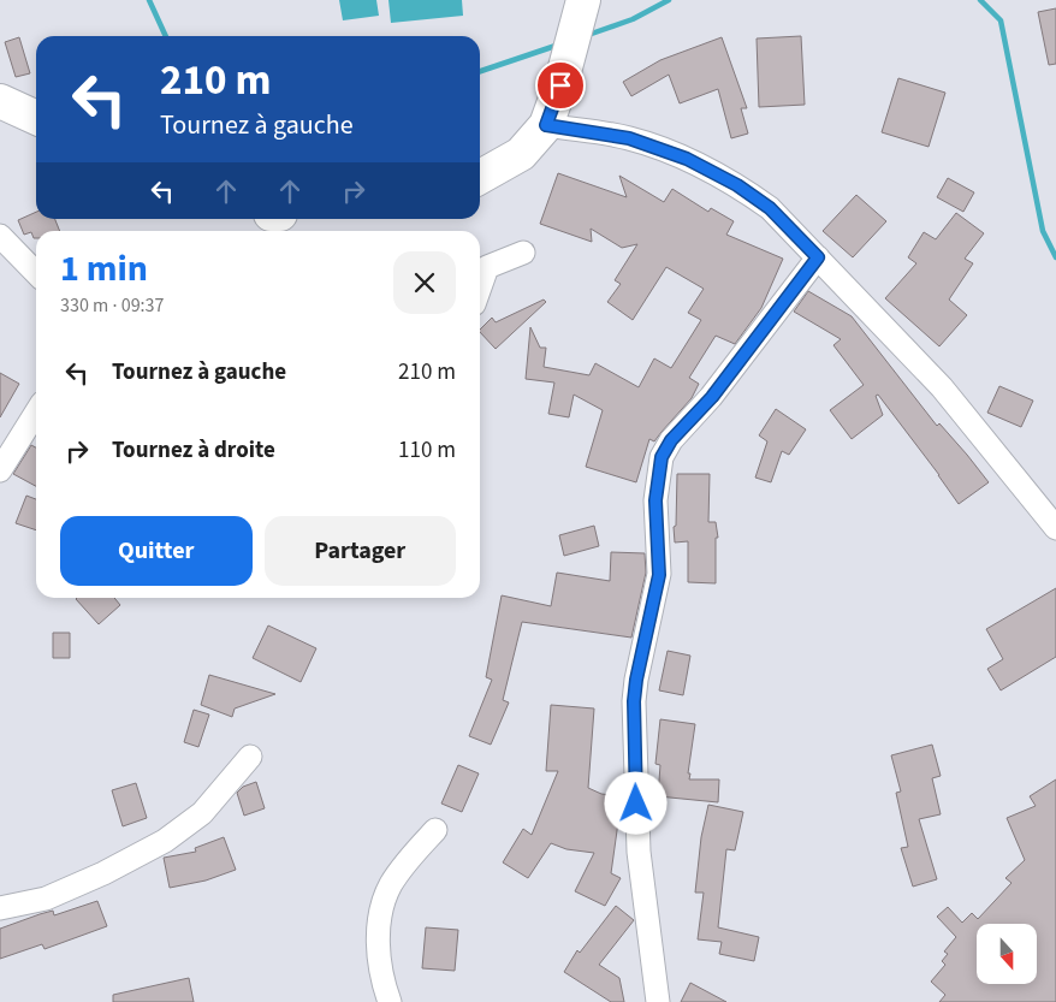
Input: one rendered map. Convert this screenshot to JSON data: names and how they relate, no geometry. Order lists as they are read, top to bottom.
{
  "north": "bottom",
  "page": {
    "turn": ["210 m", "Tournez à gauche"],
    "heading": ["1 min", "330 m · 09:37"],
    "list": [
      {
        "name": "Tournez à gauche",
        "value": "210 m"
      },
      {
        "name": "Tournez à droite",
        "value": "110 m"
      }
    ],
    "buttons": ["Quitter", "Partager"]
  }
}
